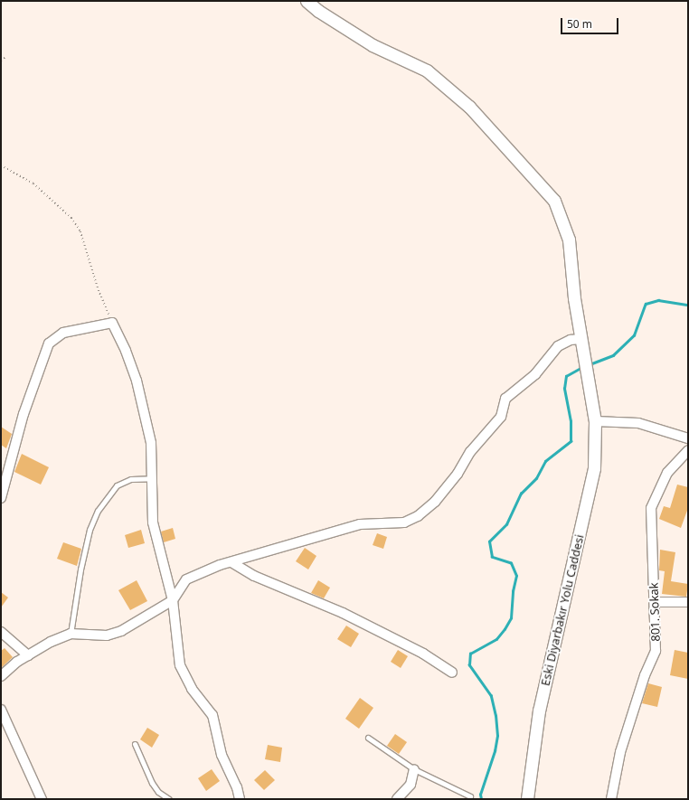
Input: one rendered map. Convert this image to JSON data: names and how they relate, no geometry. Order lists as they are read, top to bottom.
{
  "streets": {
    "street": ["Eski Diyarbakır Yolu Caddesi", "801. Sokak"]
  },
  "scale_bar": "50 m"
}
